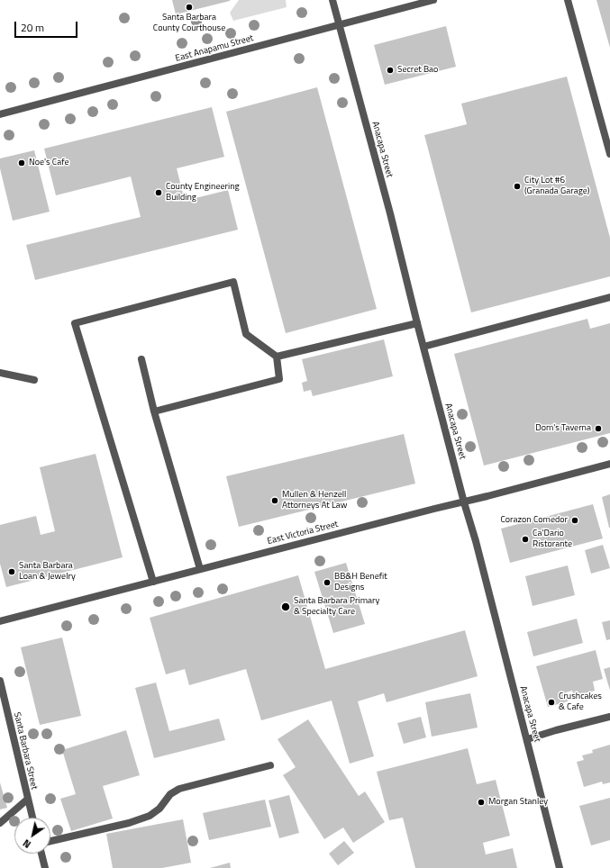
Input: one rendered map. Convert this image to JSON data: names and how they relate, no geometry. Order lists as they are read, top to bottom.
{
  "streets": {
    "street": [
      "East Anapamu Street",
      "Anacapa Street",
      "East Victoria Street",
      "Santa Barbara Street"
    ]
  },
  "crossings": [
    ["East Anapamu Street", "Anacapa Street"],
    ["Anacapa Street", "East Victoria Street"]
  ],
  "places": [
    "Santa Barbara County Courthouse",
    "Secret Bao",
    "Noe's Cafe",
    "City Lot #6 (Granada Garage)",
    "County Engineering Building",
    "Dom's Taverna",
    "Mullen & Henzell Attorneys At Law",
    "Corazon Comedor",
    "Ca'Dario Ristorante",
    "Santa Barbara Loan & Jewelry",
    "BB&H Benefit Designs",
    "Santa Barbara Primary & Specialty Care",
    "Crushcakes & Cafe",
    "Morgan Stanley"
  ],
  "scale_bar": "20 m",
  "north": "bottom left"
}
